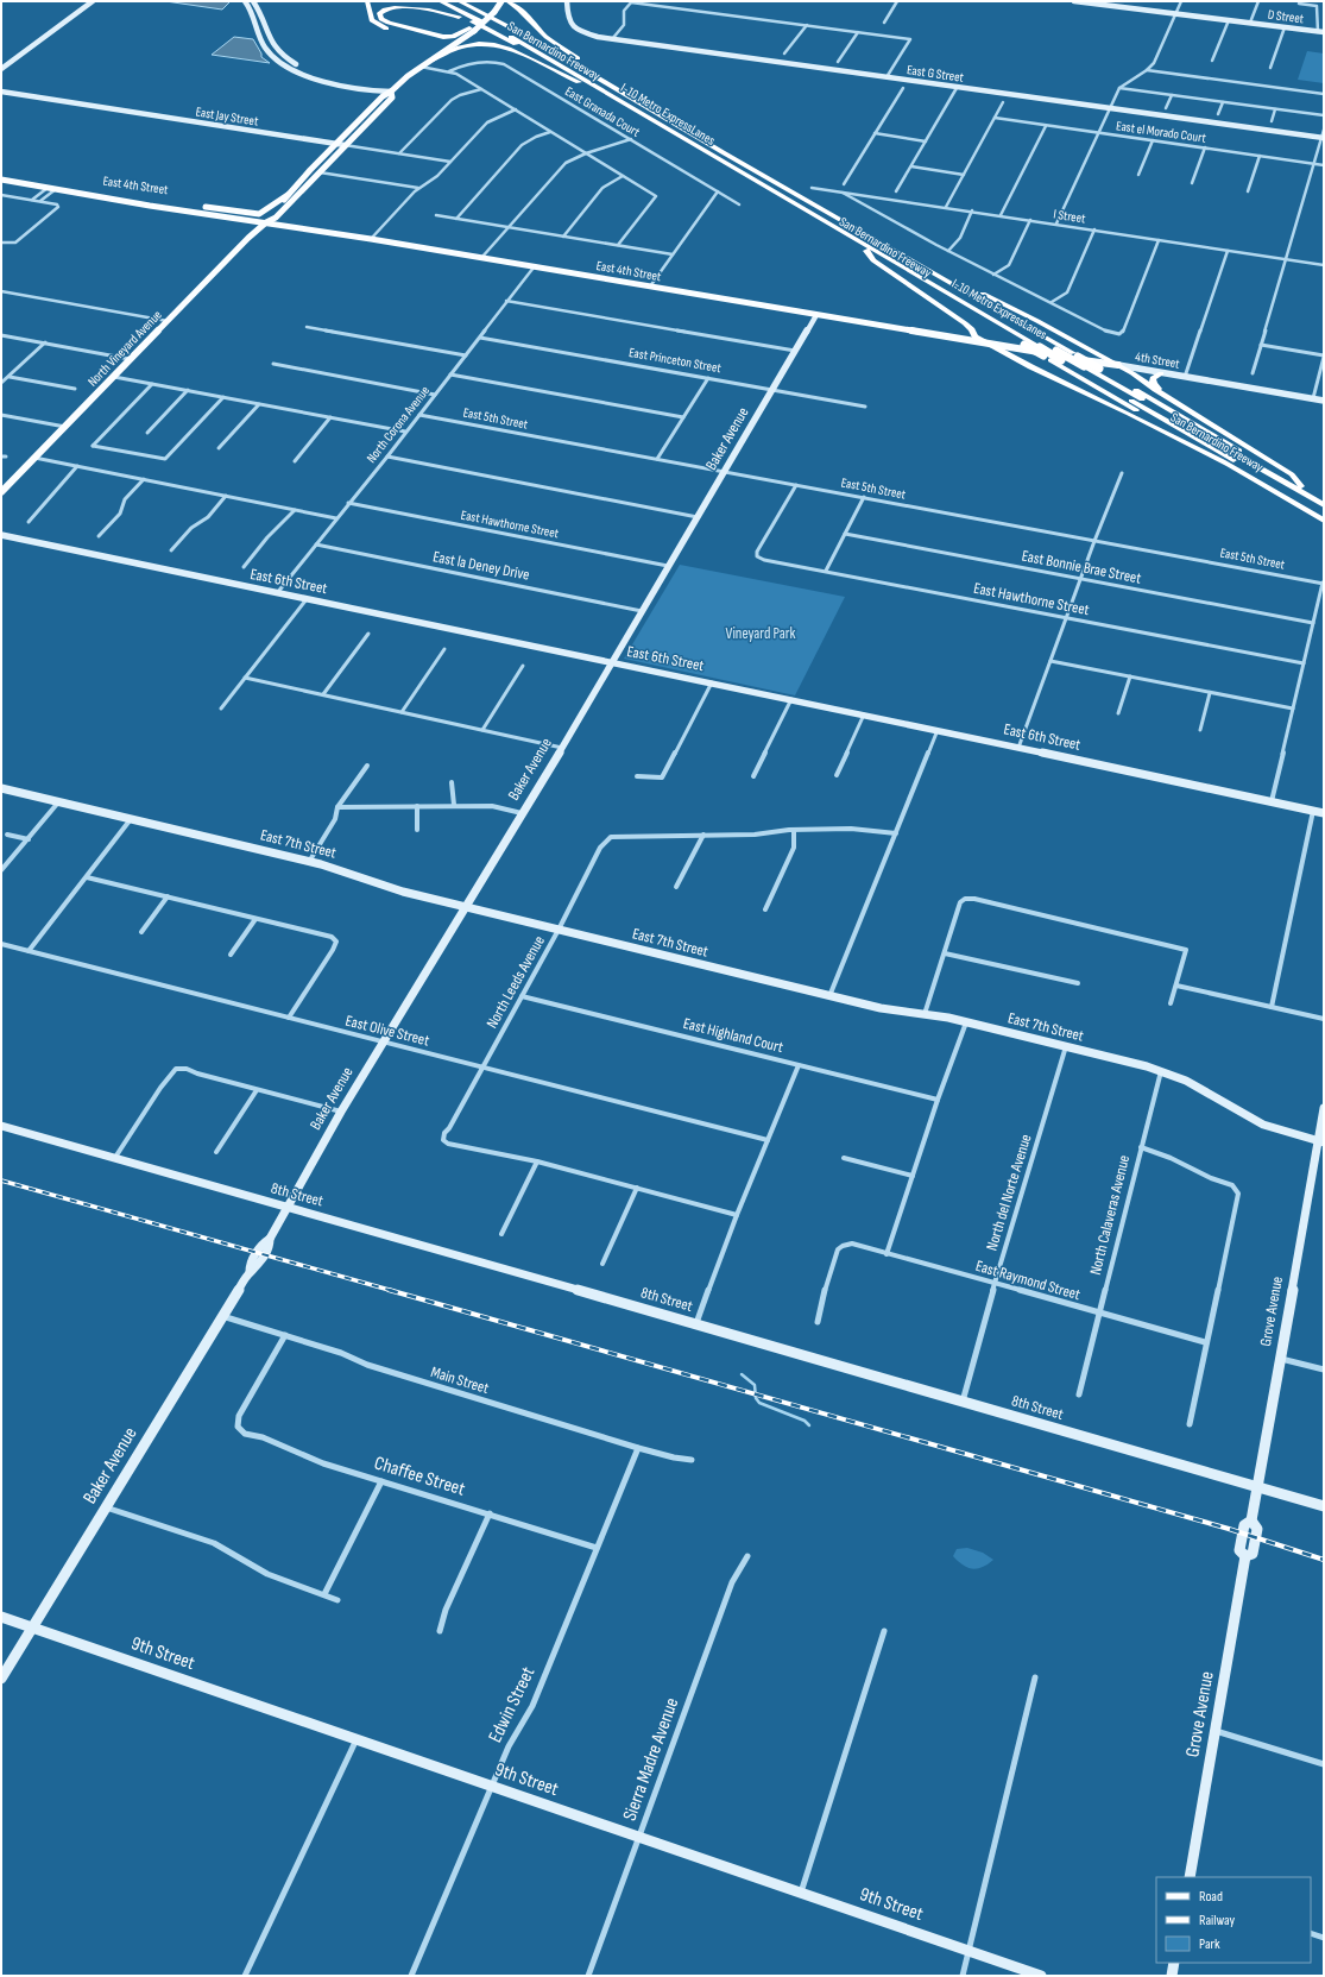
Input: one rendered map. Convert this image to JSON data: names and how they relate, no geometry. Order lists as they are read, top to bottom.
{
  "streets": {
    "highway": ["San Bernardino Freeway", "I-10 Metro ExpressLanes"],
    "main road": ["East 4th Street", "North Vineyard Avenue", "4th Street"],
    "street": [
      "D Street",
      "East G Street",
      "East Granada Court",
      "East Jay Street",
      "East el Morado Court",
      "I Street",
      "East Princeton Street",
      "East 5th Street",
      "North Corona Avenue",
      "Baker Avenue",
      "East Hawthorne Street",
      "East la Deney Drive",
      "East Bonnie Brae Street",
      "East 6th Street",
      "East 7th Street",
      "North Leeds Avenue",
      "East Olive Street",
      "East Highland Court",
      "North del Norte Avenue",
      "8th Street",
      "North Calaveras Avenue",
      "East Raymond Street",
      "Grove Avenue",
      "Main Street",
      "Chaffee Street",
      "9th Street",
      "Edwin Street",
      "Sierra Madre Avenue"
    ]
  },
  "crossings": [
    ["East Jay Street", "North Vineyard Avenue"],
    ["East 4th Street", "North Vineyard Avenue"],
    ["East 4th Street", "4th Street"],
    ["East 4th Street", "North Corona Avenue"],
    ["East 4th Street", "Baker Avenue"],
    ["East Princeton Street", "North Corona Avenue"],
    ["East Princeton Street", "Baker Avenue"],
    ["East 5th Street", "North Corona Avenue"],
    ["East 5th Street", "Baker Avenue"],
    ["East 5th Street", "East Hawthorne Street"],
    ["North Corona Avenue", "East Hawthorne Street"],
    ["North Corona Avenue", "East la Deney Drive"],
    ["North Corona Avenue", "East 6th Street"],
    ["Baker Avenue", "East Hawthorne Street"],
    ["Baker Avenue", "East la Deney Drive"],
    ["Baker Avenue", "East 6th Street"],
    ["Baker Avenue", "East 7th Street"],
    ["Baker Avenue", "East Olive Street"],
    ["Baker Avenue", "8th Street"],
    ["Baker Avenue", "Main Street"],
    ["Baker Avenue", "9th Street"],
    ["East 7th Street", "North Leeds Avenue"],
    ["East 7th Street", "North del Norte Avenue"],
    ["East 7th Street", "North Calaveras Avenue"],
    ["East 7th Street", "Grove Avenue"],
    ["North Leeds Avenue", "East Olive Street"],
    ["North Leeds Avenue", "East Highland Court"],
    ["North del Norte Avenue", "8th Street"],
    ["North del Norte Avenue", "East Raymond Street"],
    ["8th Street", "Grove Avenue"],
    ["North Calaveras Avenue", "East Raymond Street"],
    ["Main Street", "Chaffee Street"],
    ["Main Street", "Edwin Street"],
    ["Chaffee Street", "Edwin Street"],
    ["9th Street", "Edwin Street"],
    ["9th Street", "Sierra Madre Avenue"]
  ],
  "parks": ["Vineyard Park"],
  "legend": ["Road", "Railway", "Park"]
}
